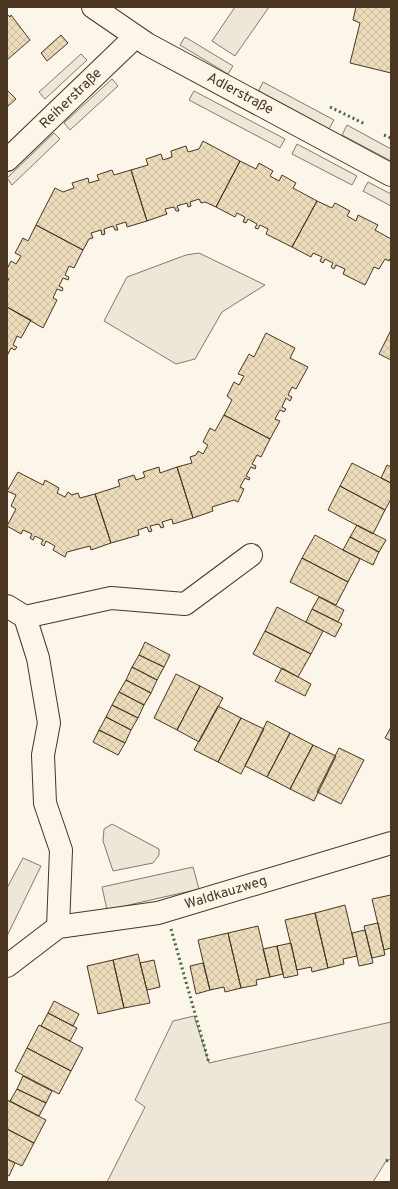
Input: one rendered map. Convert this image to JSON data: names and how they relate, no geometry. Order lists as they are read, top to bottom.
{
  "streets": {
    "street": ["Adlerstraße", "Reiherstraße", "Waldkauzweg"]
  },
  "crossings": [
    ["Adlerstraße", "Reiherstraße"]
  ]
}
